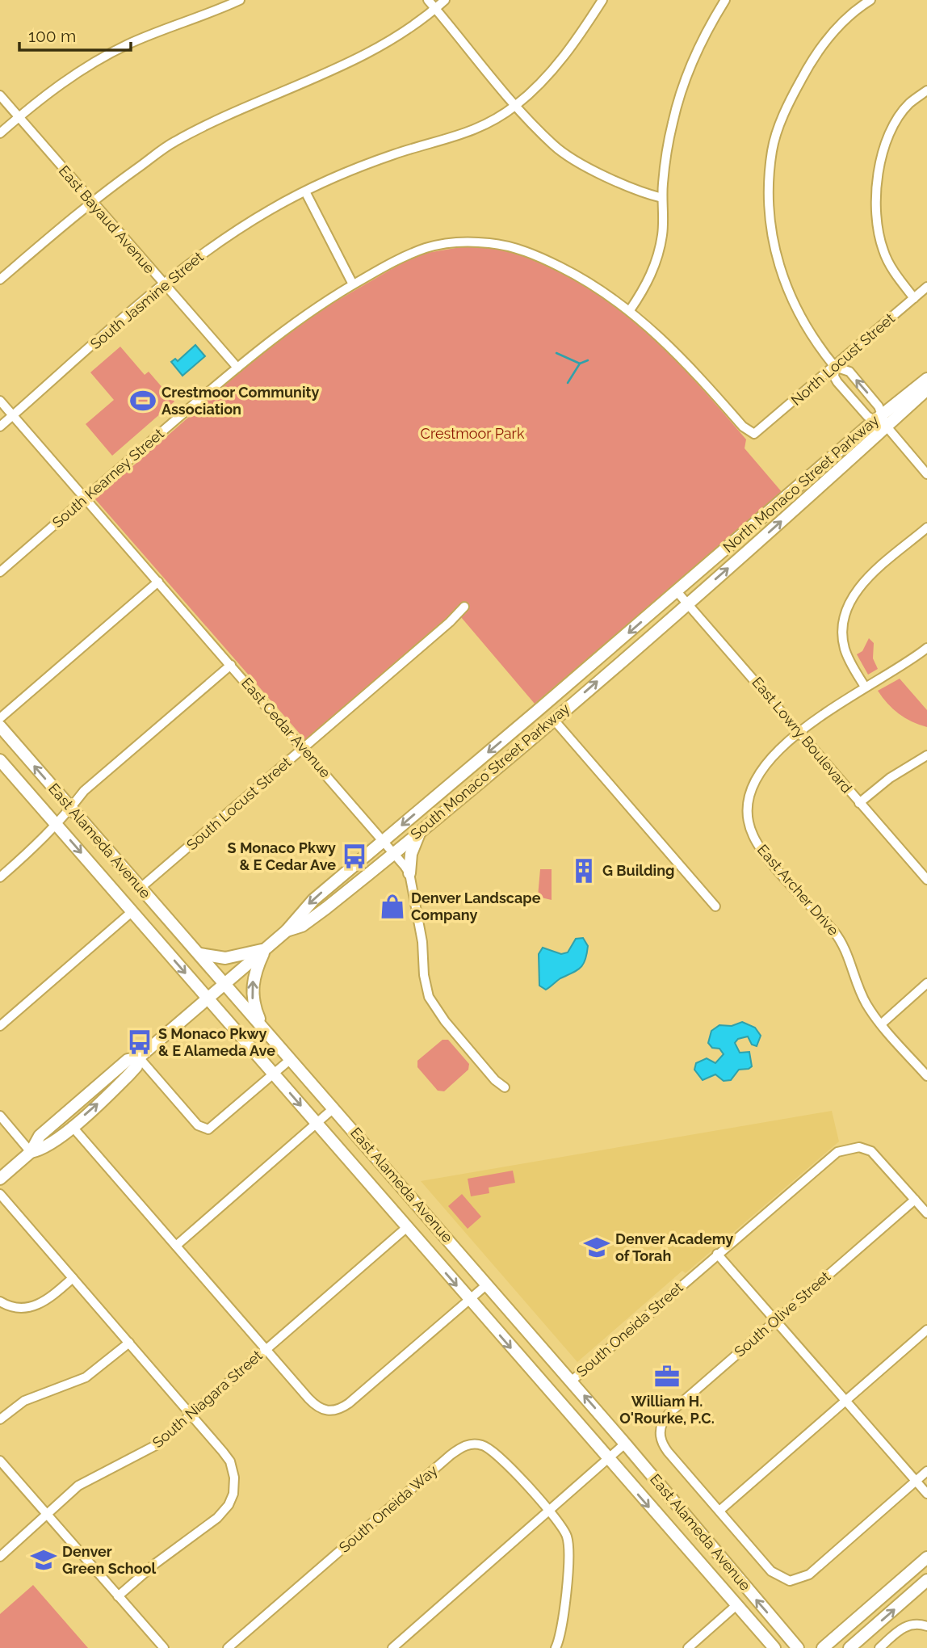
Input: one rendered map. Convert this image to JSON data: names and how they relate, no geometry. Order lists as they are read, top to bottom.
{
  "streets": {
    "main road": ["North Monaco Street Parkway", "South Monaco Street Parkway", "East Alameda Avenue"],
    "street": [
      "East Bayaud Avenue",
      "South Jasmine Street",
      "North Locust Street",
      "South Kearney Street",
      "East Cedar Avenue",
      "East Lowry Boulevard",
      "South Locust Street",
      "East Archer Drive",
      "South Olive Street",
      "South Oneida Street",
      "South Niagara Street",
      "South Oneida Way"
    ]
  },
  "crossings": [
    ["East Bayaud Avenue", "South Jasmine Street"],
    ["East Bayaud Avenue", "South Kearney Street"],
    ["South Jasmine Street", "East Cedar Avenue"],
    ["North Locust Street", "South Kearney Street"],
    ["South Kearney Street", "East Cedar Avenue"],
    ["North Monaco Street Parkway", "East Lowry Boulevard"],
    ["North Monaco Street Parkway", "South Monaco Street Parkway"],
    ["East Cedar Avenue", "South Monaco Street Parkway"],
    ["East Cedar Avenue", "South Locust Street"],
    ["East Lowry Boulevard", "South Monaco Street Parkway"],
    ["East Lowry Boulevard", "East Archer Drive"],
    ["South Monaco Street Parkway", "East Alameda Avenue"],
    ["South Locust Street", "East Alameda Avenue"],
    ["East Alameda Avenue", "South Oneida Street"],
    ["East Alameda Avenue", "South Niagara Street"],
    ["South Olive Street", "South Oneida Street"]
  ],
  "parks": ["Crestmoor Park"],
  "places": {
    "sports": ["Crestmoor Community Association"],
    "bus stop": ["S Monaco Pkwy & E Cedar Ave", "S Monaco Pkwy & E Alameda Ave"],
    "building": ["G Building"],
    "shop": ["Denver Landscape Company"],
    "school or university": ["Denver Academy of Torah", "Denver Green School"],
    "office": ["William H. O'Rourke, P.C."]
  },
  "scale_bar": "100 m"
}
